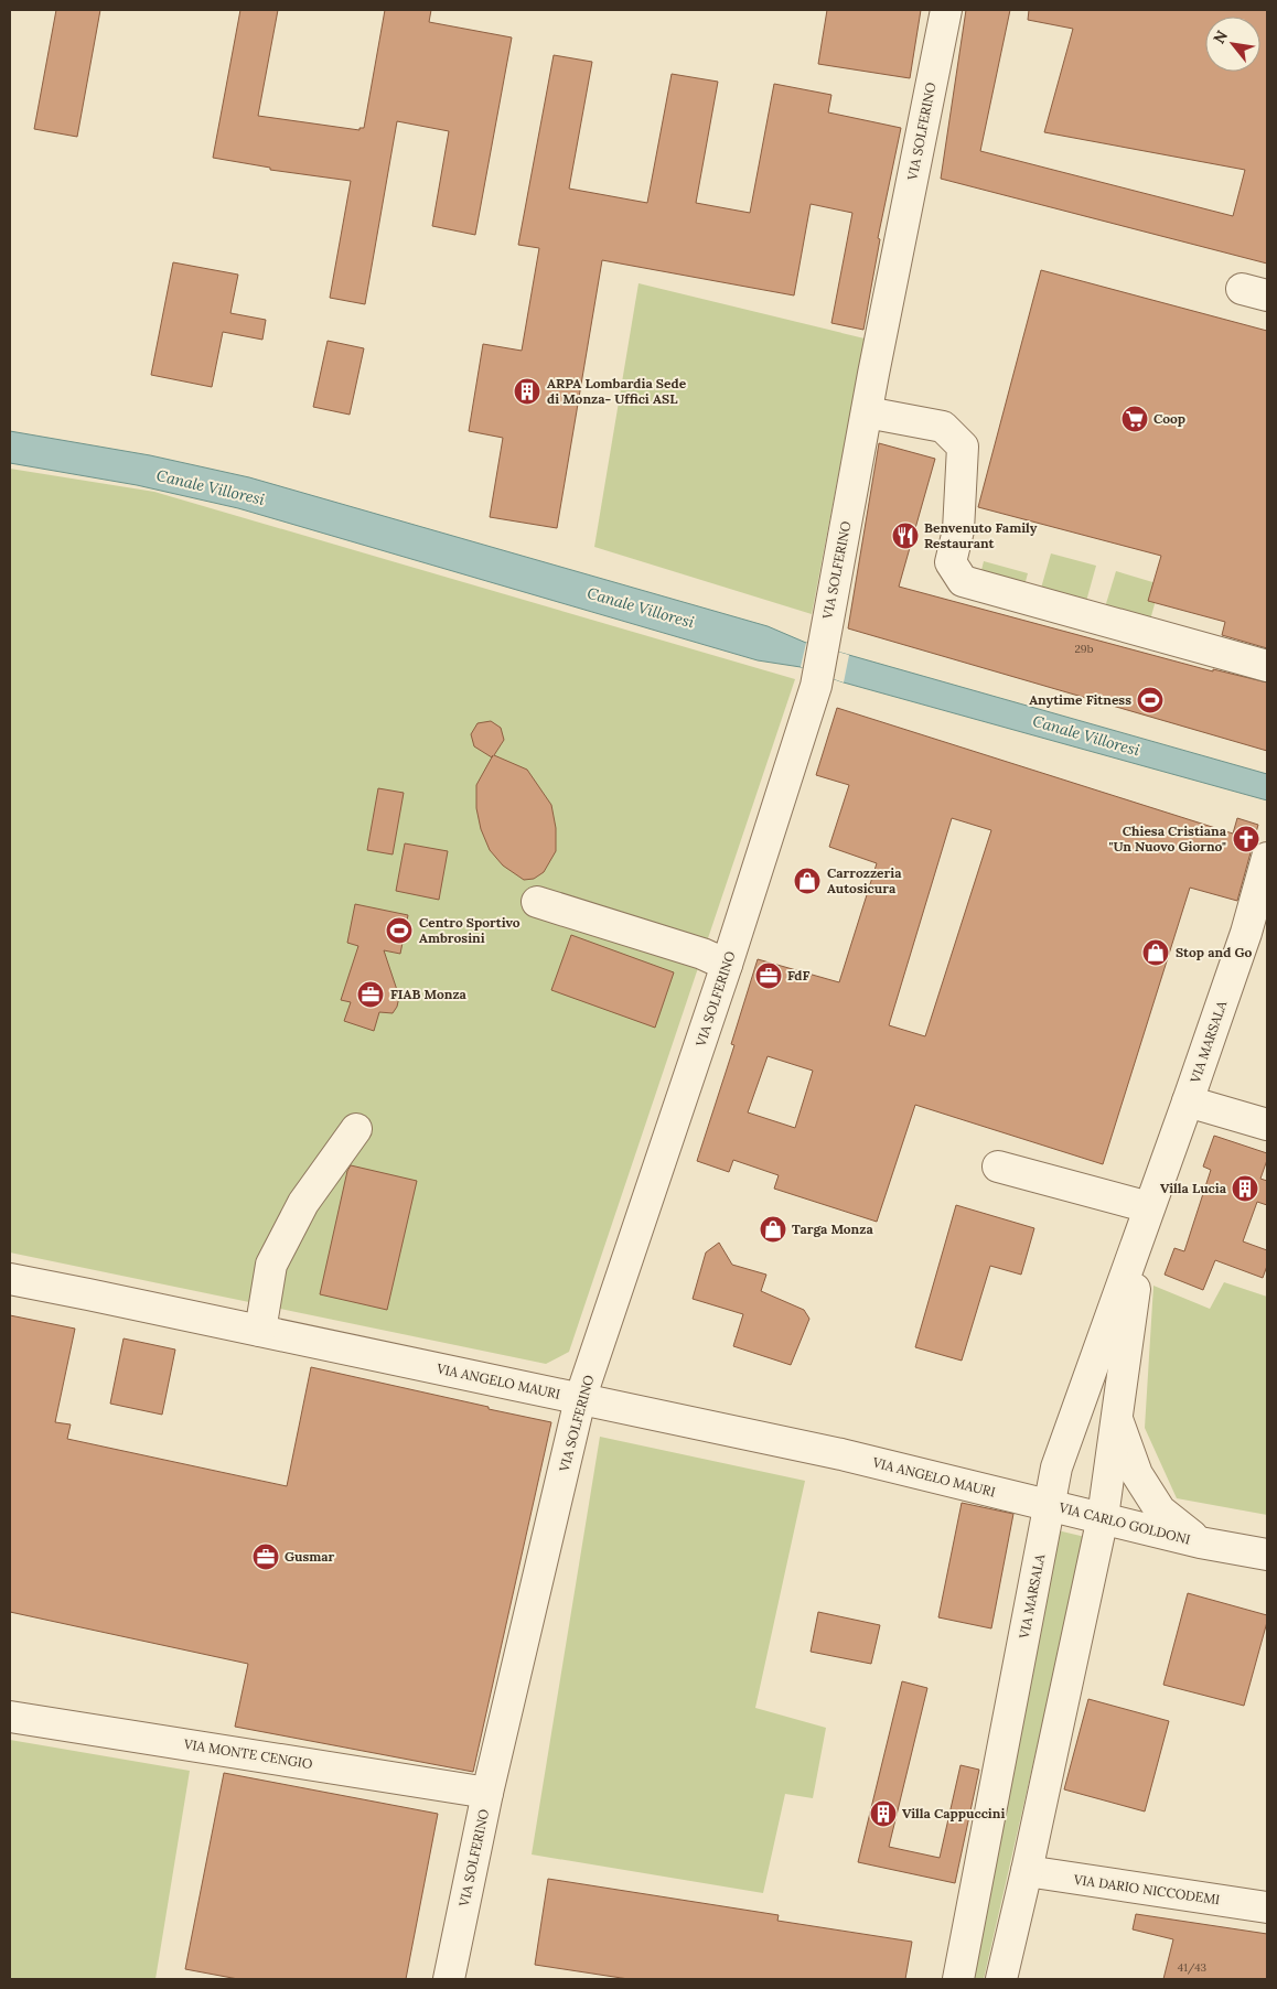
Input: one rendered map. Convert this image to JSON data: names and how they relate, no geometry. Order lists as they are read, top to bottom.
{
  "streets": {
    "street": [
      "VIA SOLFERINO",
      "VIA MARSALA",
      "VIA ANGELO MAURI",
      "VIA CARLO GOLDONI",
      "VIA MONTE CENGIO",
      "VIA DARIO NICCODEMI"
    ]
  },
  "crossings": [
    ["VIA SOLFERINO", "VIA ANGELO MAURI"],
    ["VIA SOLFERINO", "VIA MONTE CENGIO"],
    ["VIA MARSALA", "VIA ANGELO MAURI"],
    ["VIA MARSALA", "VIA CARLO GOLDONI"],
    ["VIA MARSALA", "VIA DARIO NICCODEMI"],
    ["VIA ANGELO MAURI", "VIA CARLO GOLDONI"]
  ],
  "water": ["Canale Villoresi"],
  "places": {
    "building": ["ARPA Lombardia Sede di Monza- Uffici ASL", "Villa Lucia", "Villa Cappuccini"],
    "supermarket": ["Coop"],
    "restaurant": ["Benvenuto Family Restaurant"],
    "sports": ["Anytime Fitness", "Centro Sportivo Ambrosini"],
    "church": ["Chiesa Cristiana \"Un Nuovo Giorno\""],
    "shop": ["Carrozzeria Autosicura", "Stop and Go", "Targa Monza"],
    "office": ["FdF", "FIAB Monza", "Gusmar"]
  },
  "house_numbers": ["29b", "41/43"],
  "north": "top left"
}
